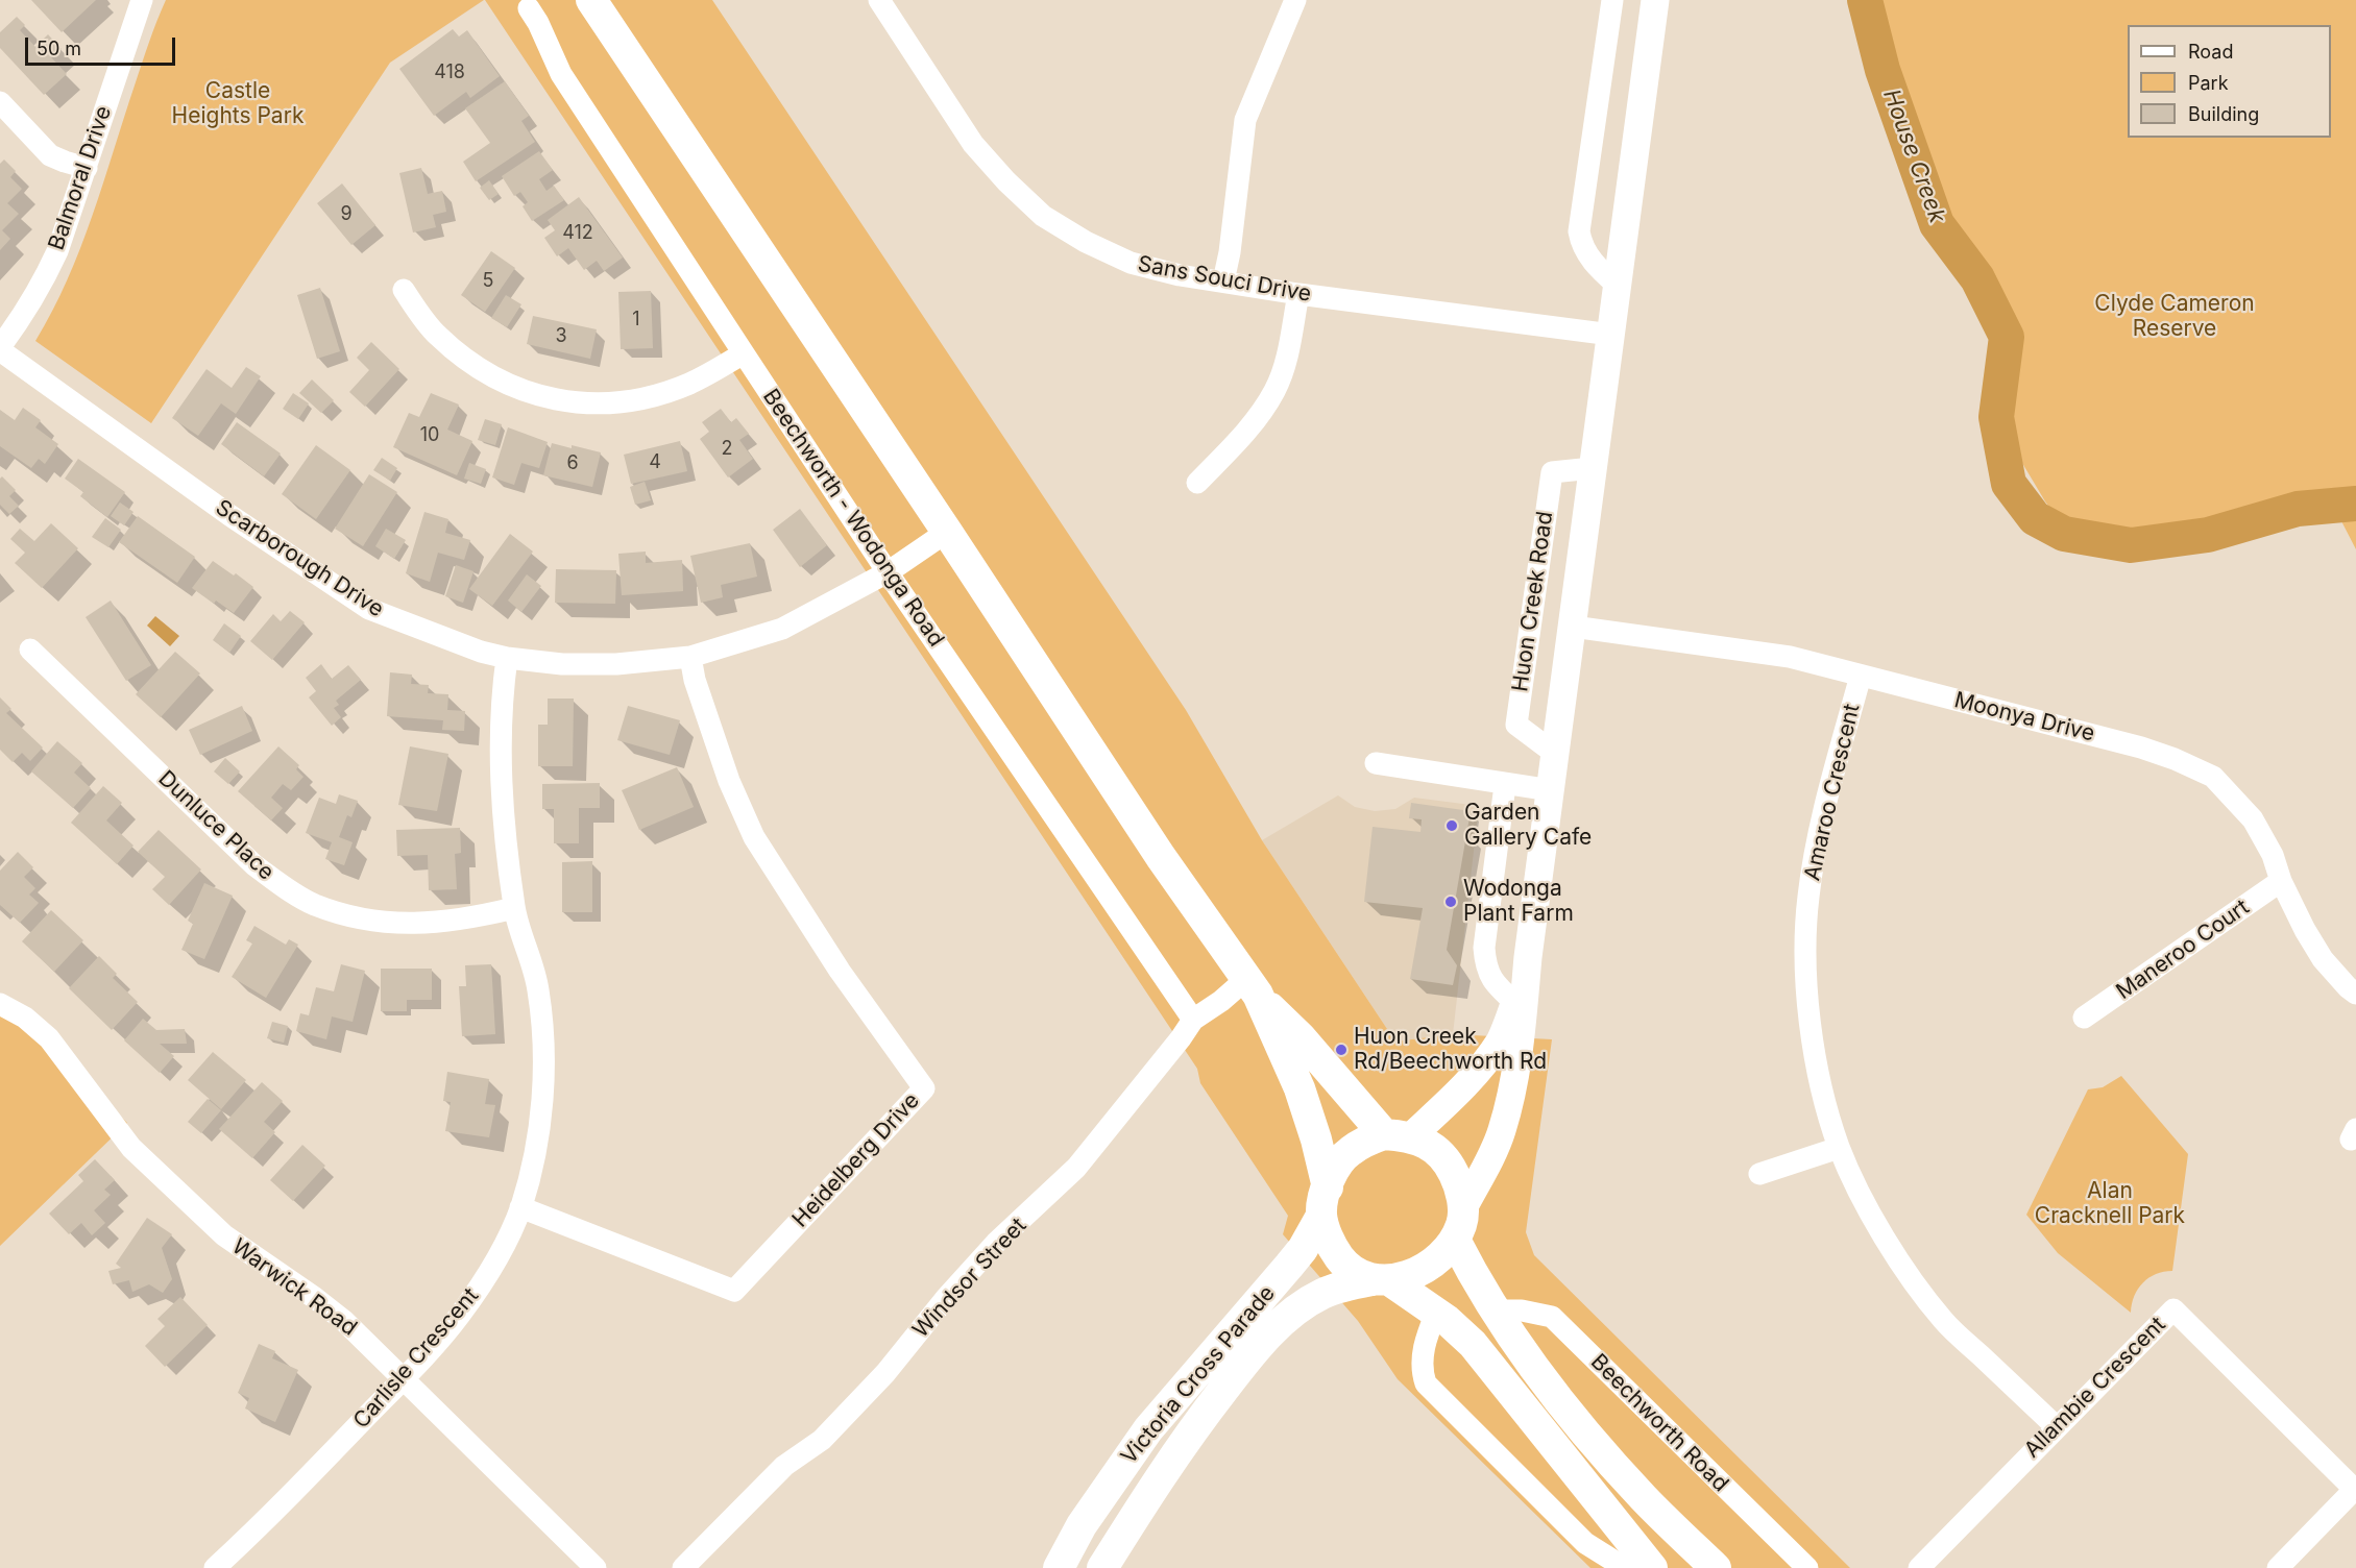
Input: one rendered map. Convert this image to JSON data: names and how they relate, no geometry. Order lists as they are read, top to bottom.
{
  "streets": {
    "main road": ["Victoria Cross Parade"],
    "street": [
      "Balmoral Drive",
      "Sans Souci Drive",
      "Beechworth - Wodonga Road",
      "Scarborough Drive",
      "Huon Creek Road",
      "Moonya Drive",
      "Amaroo Crescent",
      "Dunluce Place",
      "Maneroo Court",
      "Heidelberg Drive",
      "Windsor Street",
      "Warwick Road",
      "Carlisle Crescent",
      "Allambie Crescent",
      "Beechworth Road"
    ]
  },
  "crossings": [
    ["Balmoral Drive", "Scarborough Drive"],
    ["Sans Souci Drive", "Huon Creek Road"],
    ["Beechworth - Wodonga Road", "Scarborough Drive"],
    ["Beechworth - Wodonga Road", "Windsor Street"],
    ["Scarborough Drive", "Heidelberg Drive"],
    ["Scarborough Drive", "Carlisle Crescent"],
    ["Huon Creek Road", "Moonya Drive"],
    ["Huon Creek Road", "Victoria Cross Parade"],
    ["Moonya Drive", "Amaroo Crescent"],
    ["Moonya Drive", "Maneroo Court"],
    ["Amaroo Crescent", "Allambie Crescent"],
    ["Dunluce Place", "Carlisle Crescent"],
    ["Heidelberg Drive", "Carlisle Crescent"],
    ["Warwick Road", "Carlisle Crescent"]
  ],
  "water": ["House Creek"],
  "parks": ["Castle Heights Park", "Clyde Cameron Reserve", "Alan Cracknell Park"],
  "places": ["Garden Gallery Cafe", "Wodonga Plant Farm", "Huon Creek Rd/Beechworth Rd"],
  "house_numbers": [
    "418",
    "9",
    "412",
    "5",
    "1",
    "3",
    "10",
    "2",
    "4",
    "6"
  ],
  "legend": ["Road", "Park", "Building"],
  "scale_bar": "50 m"
}
